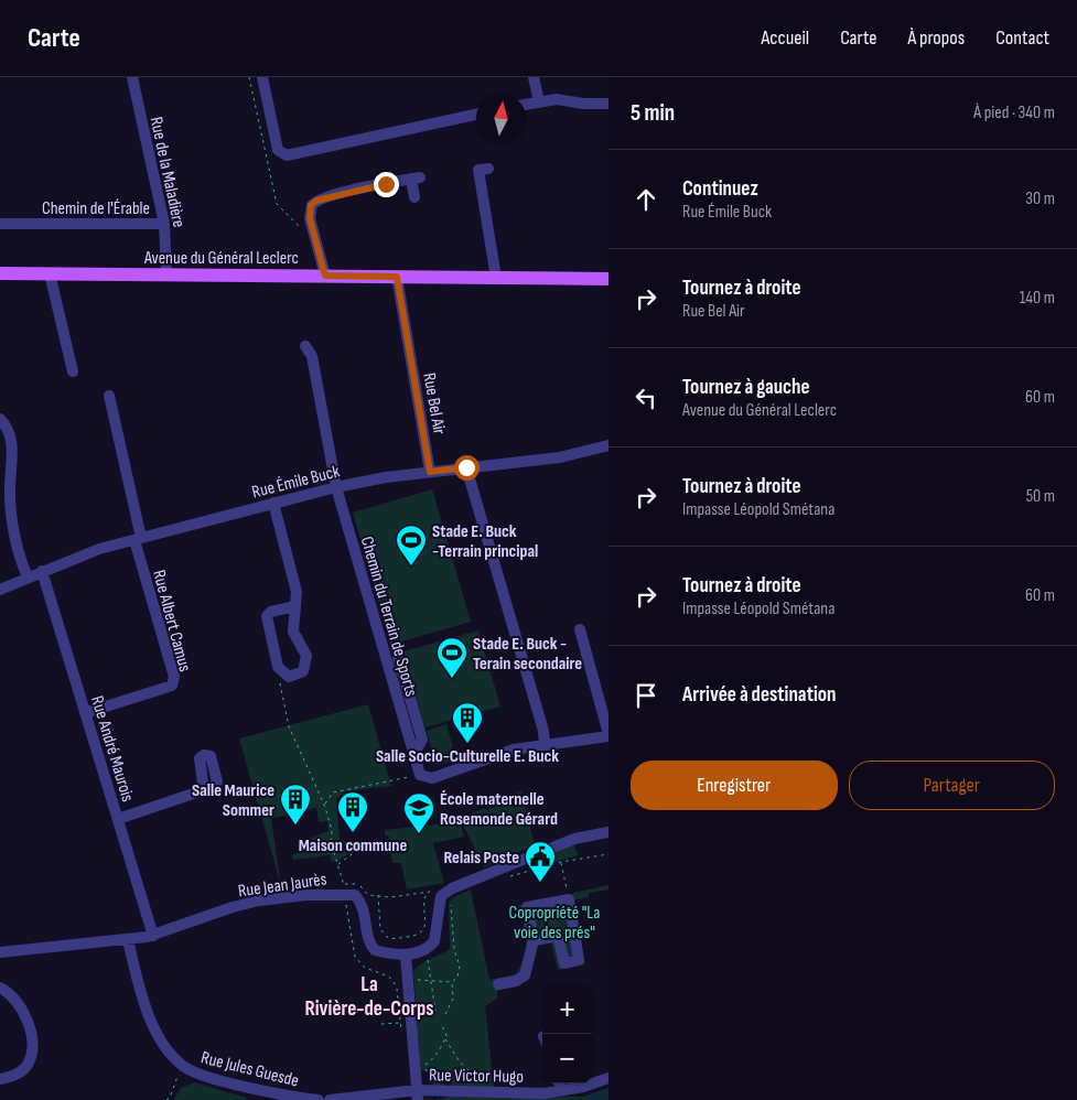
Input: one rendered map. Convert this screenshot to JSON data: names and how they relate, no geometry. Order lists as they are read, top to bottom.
{
  "streets": {
    "main road": ["Avenue du Général Leclerc"],
    "street": [
      "Rue de la Maladière",
      "Chemin de l'Érable",
      "Rue Bel Air",
      "Rue Émile Buck",
      "Chemin du Terrain de Sports",
      "Rue Albert Camus",
      "Rue André Maurois",
      "Rue Jean Jaurès",
      "Rue Jules Guesde",
      "Rue Victor Hugo"
    ]
  },
  "crossings": [
    ["Rue de la Maladière", "Chemin de l'Érable"],
    ["Rue de la Maladière", "Avenue du Général Leclerc"],
    ["Avenue du Général Leclerc", "Rue Bel Air"],
    ["Rue Bel Air", "Rue Émile Buck"],
    ["Rue Émile Buck", "Chemin du Terrain de Sports"],
    ["Rue Émile Buck", "Rue Albert Camus"],
    ["Rue Émile Buck", "Rue André Maurois"],
    ["Rue Albert Camus", "Rue André Maurois"],
    ["Rue André Maurois", "Rue Jean Jaurès"],
    ["Rue Jean Jaurès", "Rue Jules Guesde"]
  ],
  "districts": ["La Rivière-de-Corps"],
  "parks": ["Copropriété \"La voie des prés\""],
  "places": {
    "sports": ["Stade E. Buck -Terrain principal", "Stade E. Buck - Terain secondaire"],
    "building": ["Salle Socio-Culturelle E. Buck", "Salle Maurice Sommer", "Maison commune"],
    "school or university": ["École maternelle Rosemonde Gérard"],
    "public building": ["Relais Poste"]
  },
  "north": "top",
  "page": {
    "header": "Carte",
    "nav": [
      "Accueil",
      "Carte",
      "À propos",
      "Contact"
    ],
    "heading": ["5 min", "À pied · 340 m"],
    "list": [
      ["Continuez", "Rue Émile Buck", "30 m"],
      ["Tournez à droite", "Rue Bel Air", "140 m"],
      ["Tournez à gauche", "Avenue du Général Leclerc", "60 m"],
      ["Tournez à droite", "Impasse Léopold Smétana", "50 m"],
      ["Tournez à droite", "Impasse Léopold Smétana", "60 m"],
      "Arrivée à destination"
    ],
    "buttons": ["Enregistrer", "Partager"],
    "map_buttons": ["+", "−"]
  }
}
